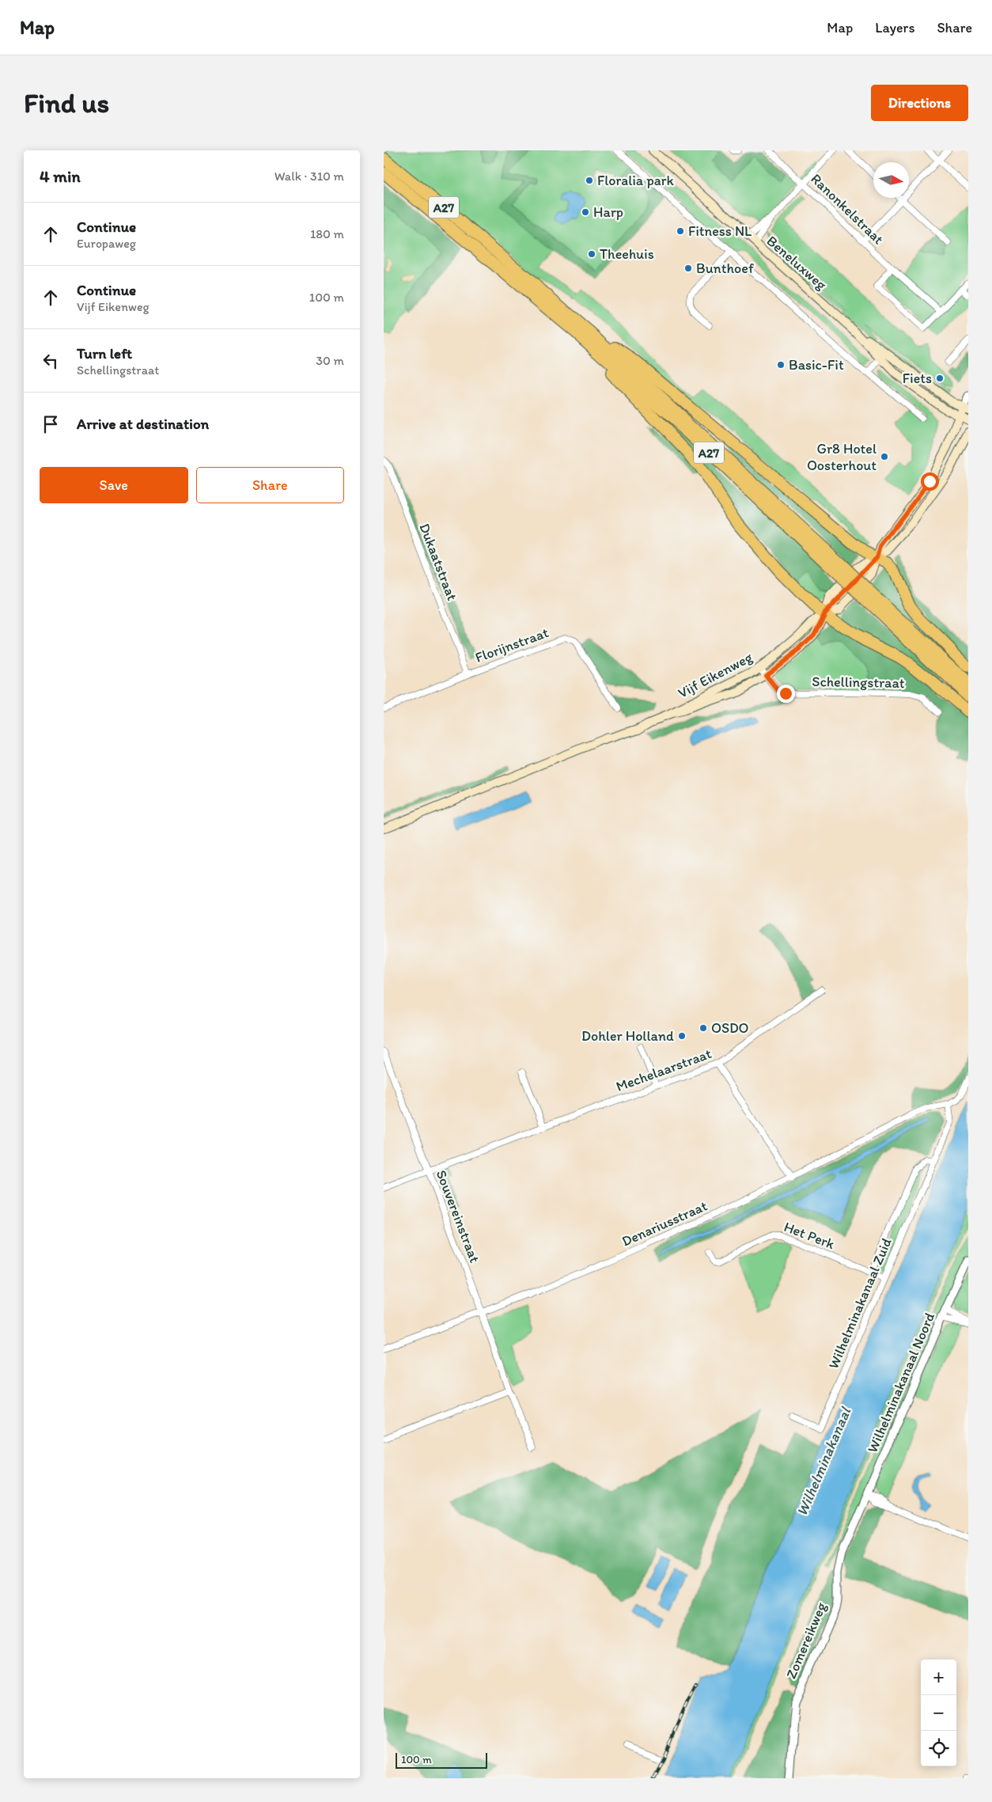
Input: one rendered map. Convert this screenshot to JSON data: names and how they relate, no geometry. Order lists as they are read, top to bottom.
{
  "streets": {
    "highway": ["A27"],
    "main road": ["Beneluxweg", "Vijf Eikenweg"],
    "street": [
      "Ranonkelstraat",
      "Dukaatstraat",
      "Florijnstraat",
      "Schellingstraat",
      "Mechelaarstraat",
      "Souvereinstraat",
      "Denariusstraat",
      "Het Perk",
      "Wilhelminakanaal Zuid",
      "Wilhelminakanaal Noord",
      "Zomereikweg"
    ]
  },
  "crossings": [
    ["A27", "Vijf Eikenweg"],
    ["Dukaatstraat", "Florijnstraat"],
    ["Vijf Eikenweg", "Schellingstraat"],
    ["Mechelaarstraat", "Souvereinstraat"],
    ["Souvereinstraat", "Denariusstraat"],
    ["Denariusstraat", "Wilhelminakanaal Zuid"],
    ["Het Perk", "Wilhelminakanaal Zuid"],
    ["Wilhelminakanaal Noord", "Zomereikweg"]
  ],
  "water": ["Wilhelminakanaal"],
  "places": [
    "Floralia park",
    "Harp",
    "Fitness NL",
    "Theehuis",
    "Bunthoef",
    "Basic-Fit",
    "Fiets",
    "Gr8 Hotel Oosterhout",
    "OSDO",
    "Dohler Holland"
  ],
  "scale_bar": "100 m",
  "north": "right",
  "page": {
    "header": "Map",
    "nav": ["Map", "Layers", "Share"],
    "buttons": [
      "Directions",
      ["Save", "Share"]
    ],
    "title": "Find us",
    "heading": ["4 min", "Walk · 310 m"],
    "list": [
      ["Continue", "Europaweg", "180 m"],
      ["Continue", "Vijf Eikenweg", "100 m"],
      ["Turn left", "Schellingstraat", "30 m"],
      "Arrive at destination"
    ],
    "map_buttons": ["+", "−"],
    "scale": "100 m"
  }
}
